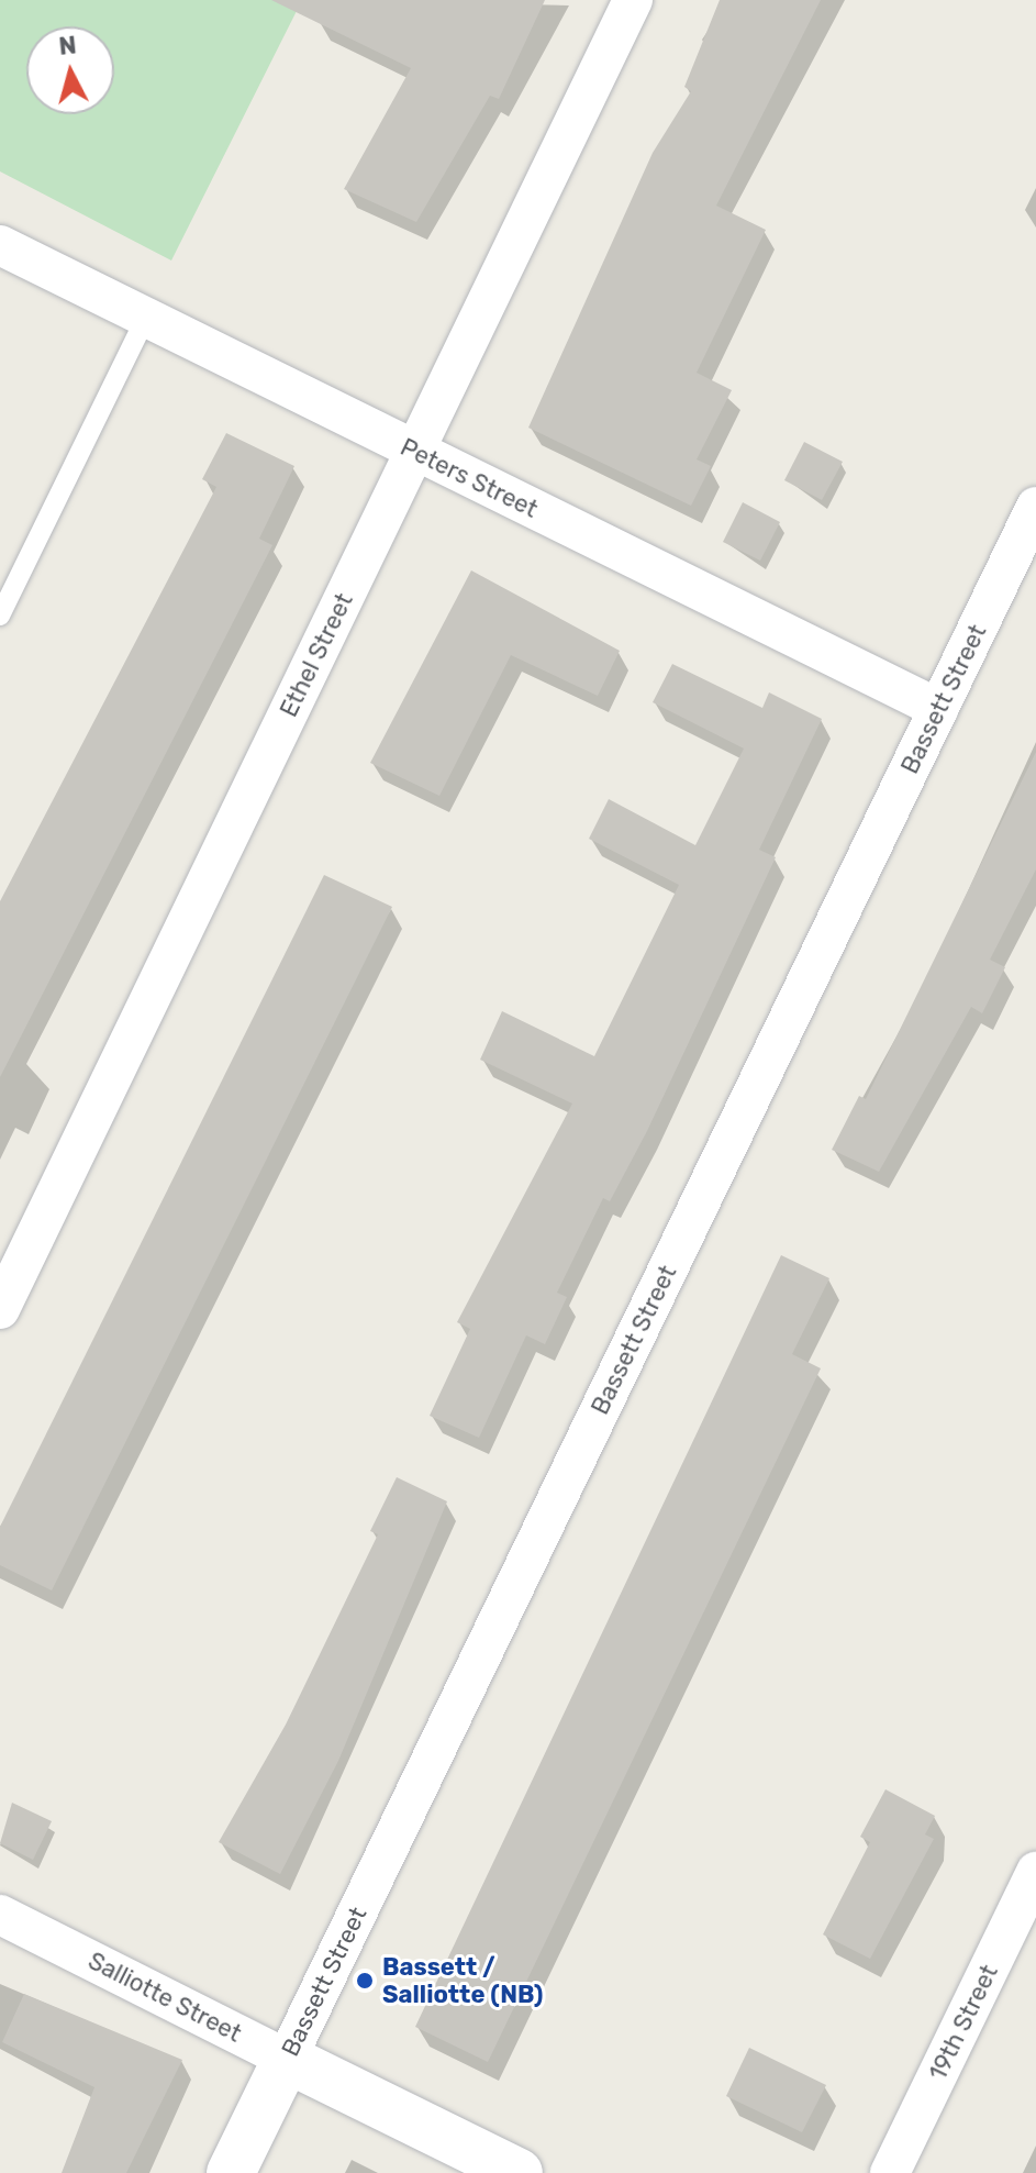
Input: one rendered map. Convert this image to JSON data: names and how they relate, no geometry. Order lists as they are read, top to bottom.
{
  "streets": {
    "street": [
      "Peters Street",
      "Ethel Street",
      "Bassett Street",
      "Salliotte Street",
      "19th Street"
    ]
  },
  "crossings": [
    ["Peters Street", "Ethel Street"],
    ["Peters Street", "Bassett Street"],
    ["Bassett Street", "Salliotte Street"]
  ],
  "places": ["Bassett / Salliotte (NB)"],
  "north": "top"
}
